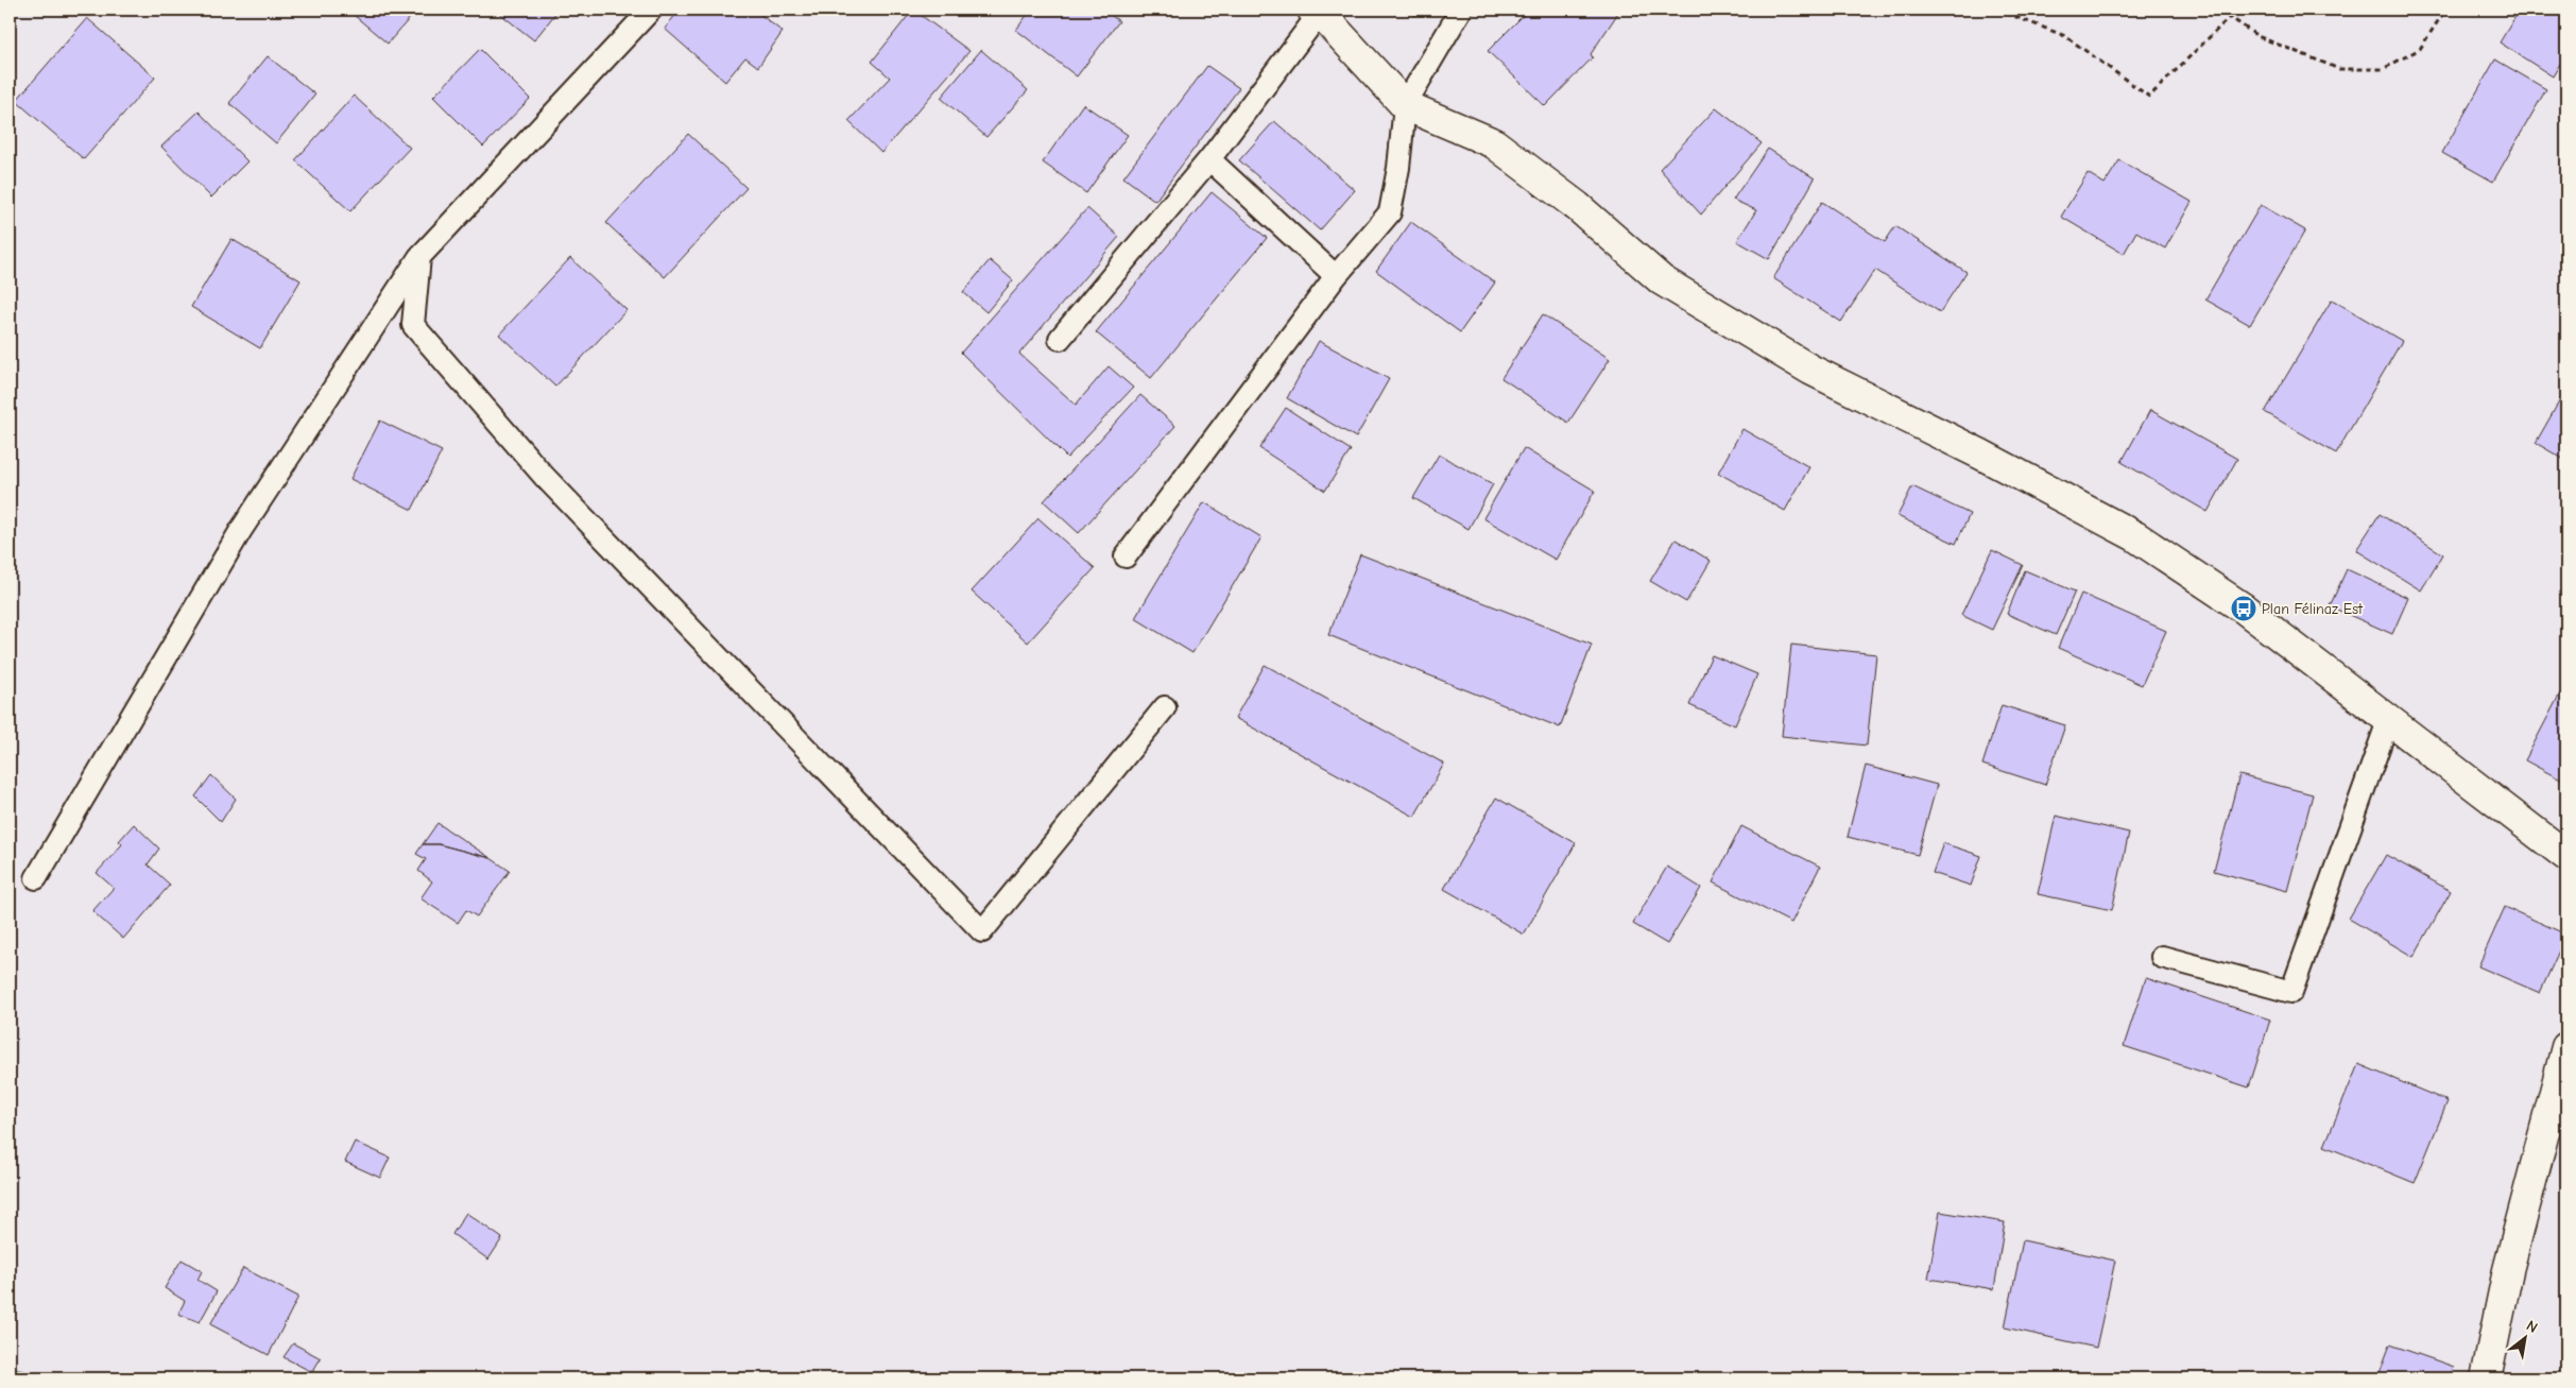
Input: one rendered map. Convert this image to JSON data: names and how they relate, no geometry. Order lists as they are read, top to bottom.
{
  "places": {
    "bus stop": ["Plan Félinaz Est"]
  },
  "north": "top right"
}
